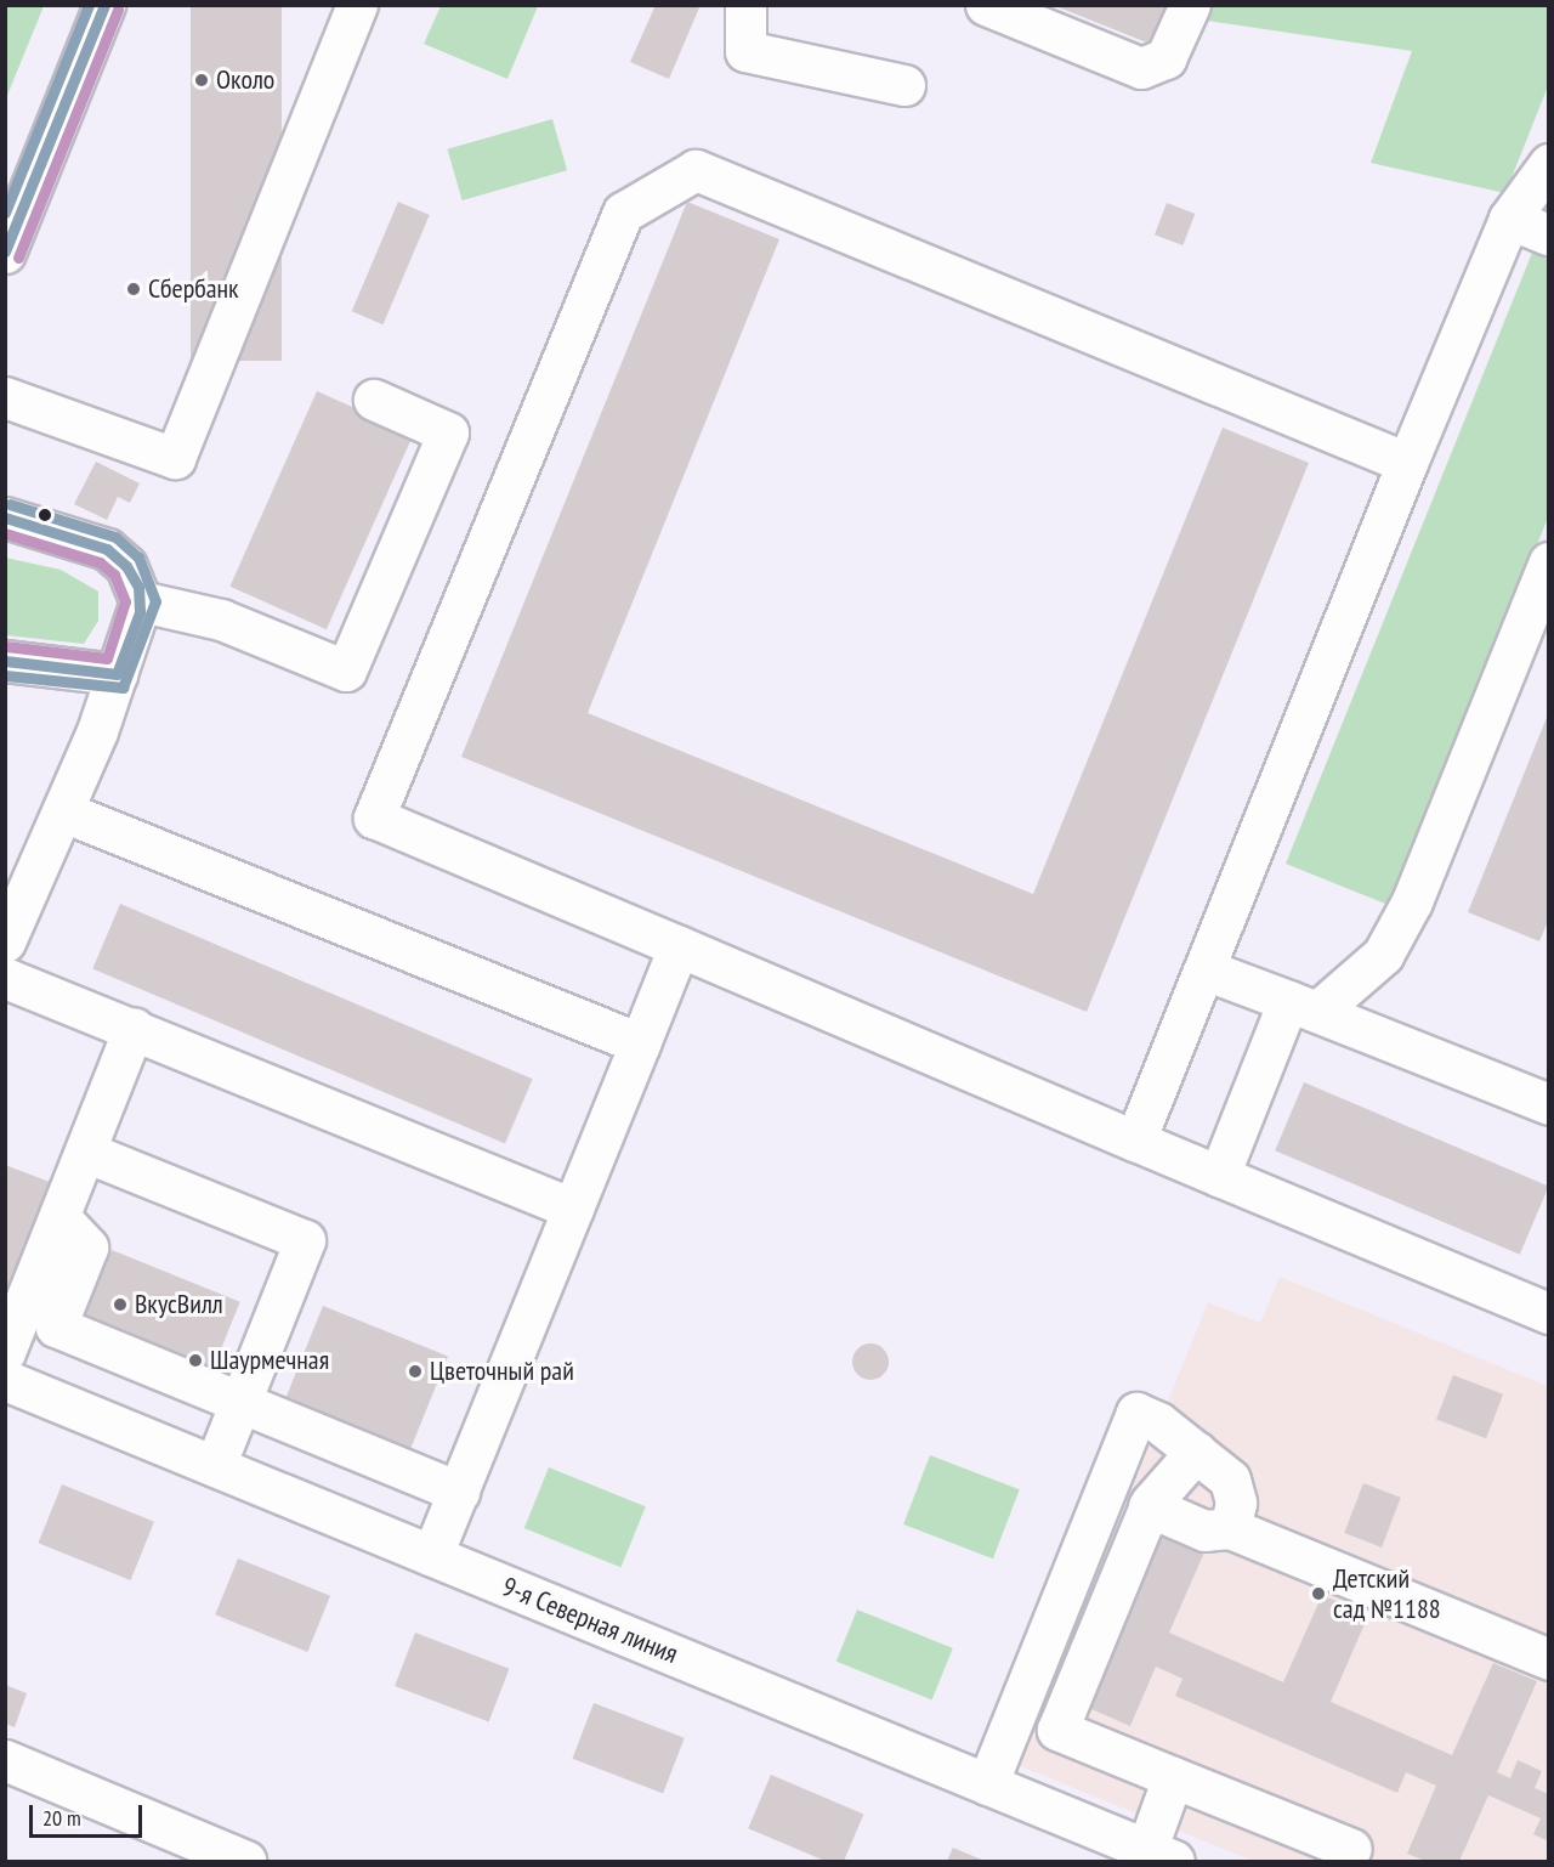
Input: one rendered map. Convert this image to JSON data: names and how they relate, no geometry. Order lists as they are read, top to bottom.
{
  "streets": {
    "street": ["9-я Северная линия"]
  },
  "places": [
    "Около",
    "Сбербанк",
    "ВкусВилл",
    "Шаурмечная",
    "Цветочный рай",
    "Детский сад №1188"
  ],
  "scale_bar": "20 m"
}
